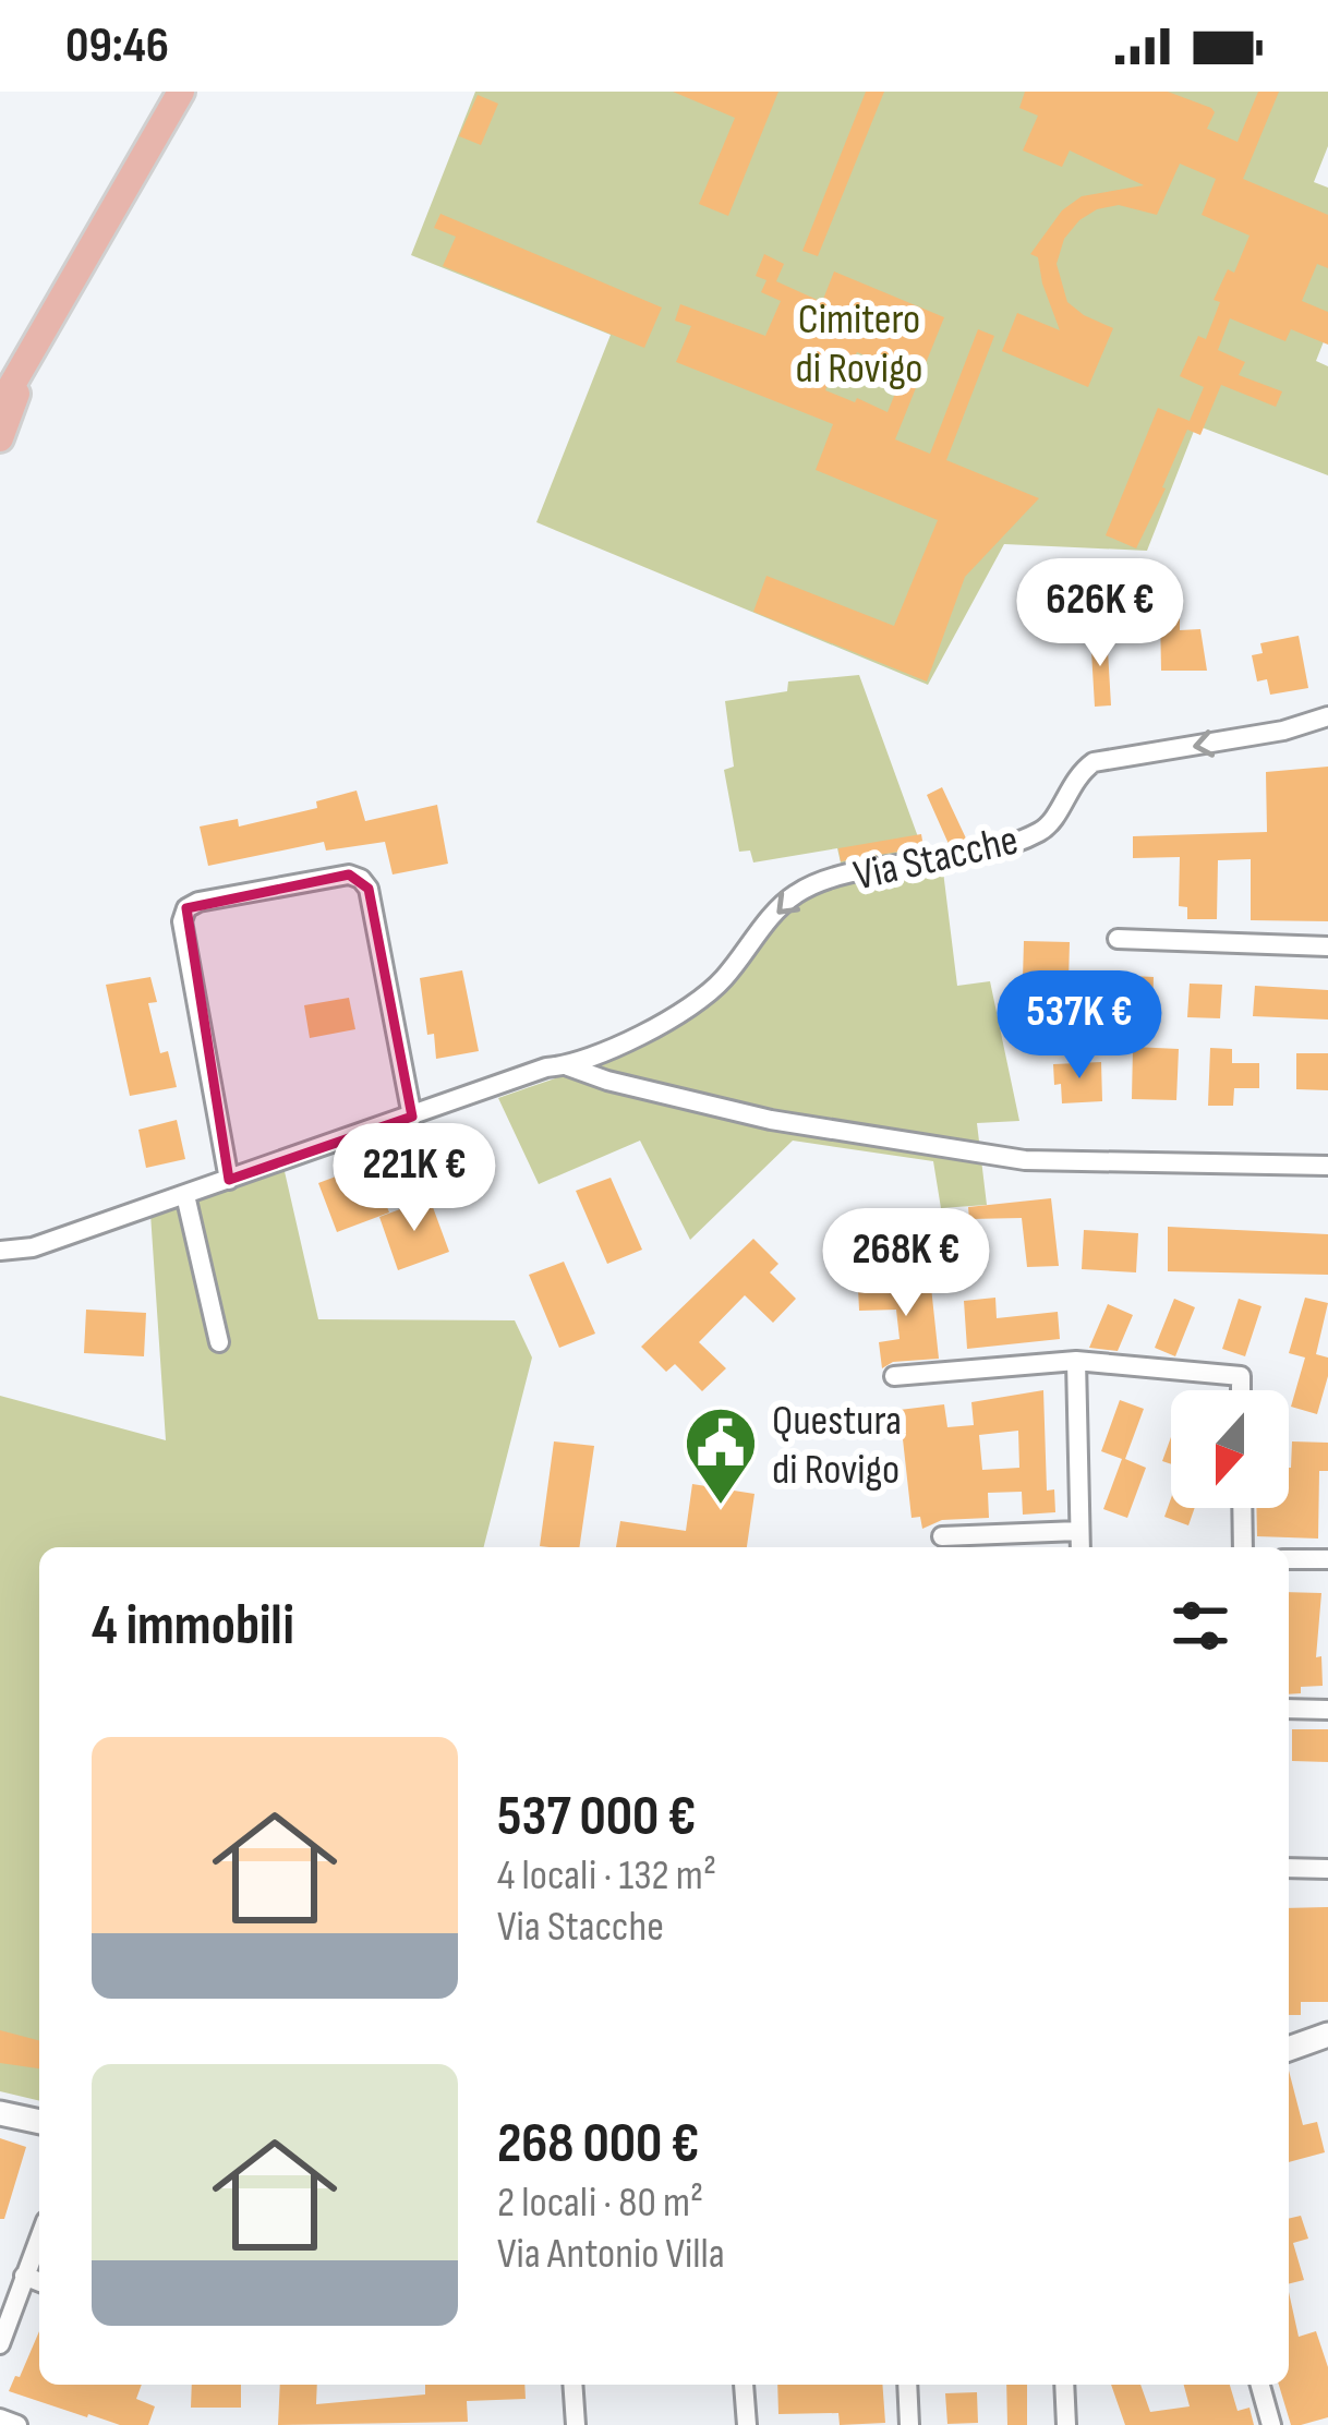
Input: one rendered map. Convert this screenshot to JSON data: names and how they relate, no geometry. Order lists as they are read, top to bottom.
{
  "streets": {
    "street": ["Via Stacche"]
  },
  "one_way": ["Via Stacche"],
  "parks": ["Cimitero di Rovigo"],
  "places": {
    "public building": ["Questura di Rovigo"]
  },
  "north": "bottom",
  "page": {
    "status": "09:46",
    "price": [
      "626K €",
      "537K €",
      "221K €",
      "268K €"
    ],
    "heading": "4 immobili",
    "list": [
      {
        "name": "537 000 €",
        "note": "4 locali · 132 m² · Via Stacche"
      },
      {
        "name": "268 000 €",
        "note": "2 locali · 80 m² · Via Antonio Villa"
      }
    ]
  }
}
